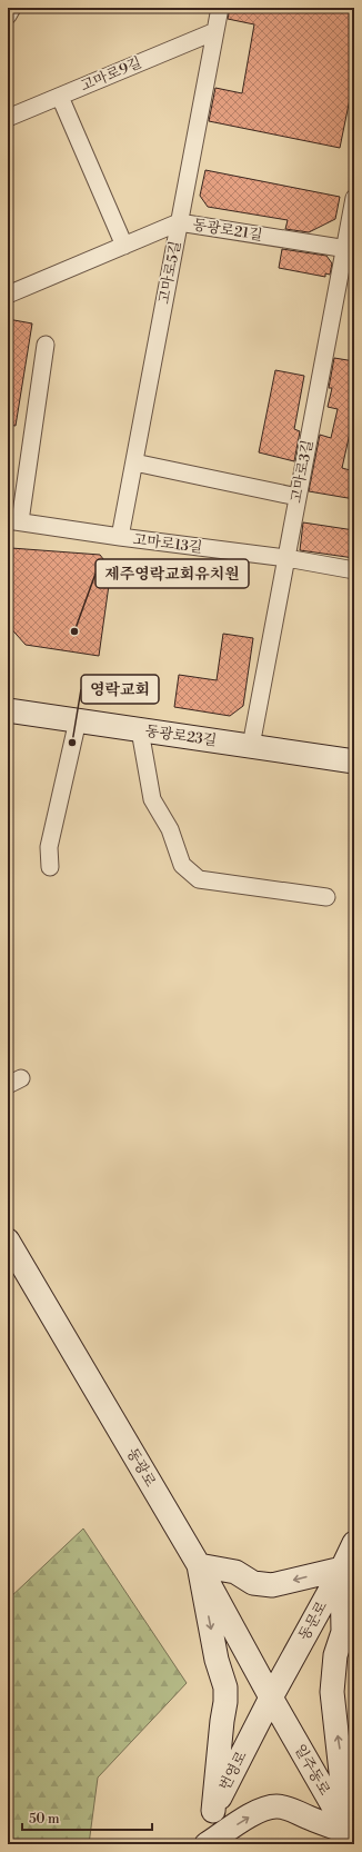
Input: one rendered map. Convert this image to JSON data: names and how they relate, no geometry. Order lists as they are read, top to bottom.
{
  "streets": {
    "main road": [
      "동광로23길",
      "동광로",
      "동문로",
      "일주동로",
      "번영로"
    ],
    "street": [
      "고마로9길",
      "동광로21길",
      "고마로5길",
      "고마로3길",
      "고마로13길"
    ]
  },
  "crossings": [
    ["고마로9길", "고마로5길"],
    ["동광로21길", "고마로5길"],
    ["동광로21길", "고마로3길"],
    ["고마로5길", "고마로13길"],
    ["고마로3길", "고마로13길"],
    ["고마로3길", "동광로23길"],
    ["동광로", "동문로"],
    ["동광로", "일주동로"],
    ["동광로", "번영로"],
    ["동문로", "일주동로"],
    ["동문로", "번영로"],
    ["일주동로", "번영로"]
  ],
  "places": ["제주영락교회유치원", "영락교회"],
  "scale_bar": "50 m"
}
